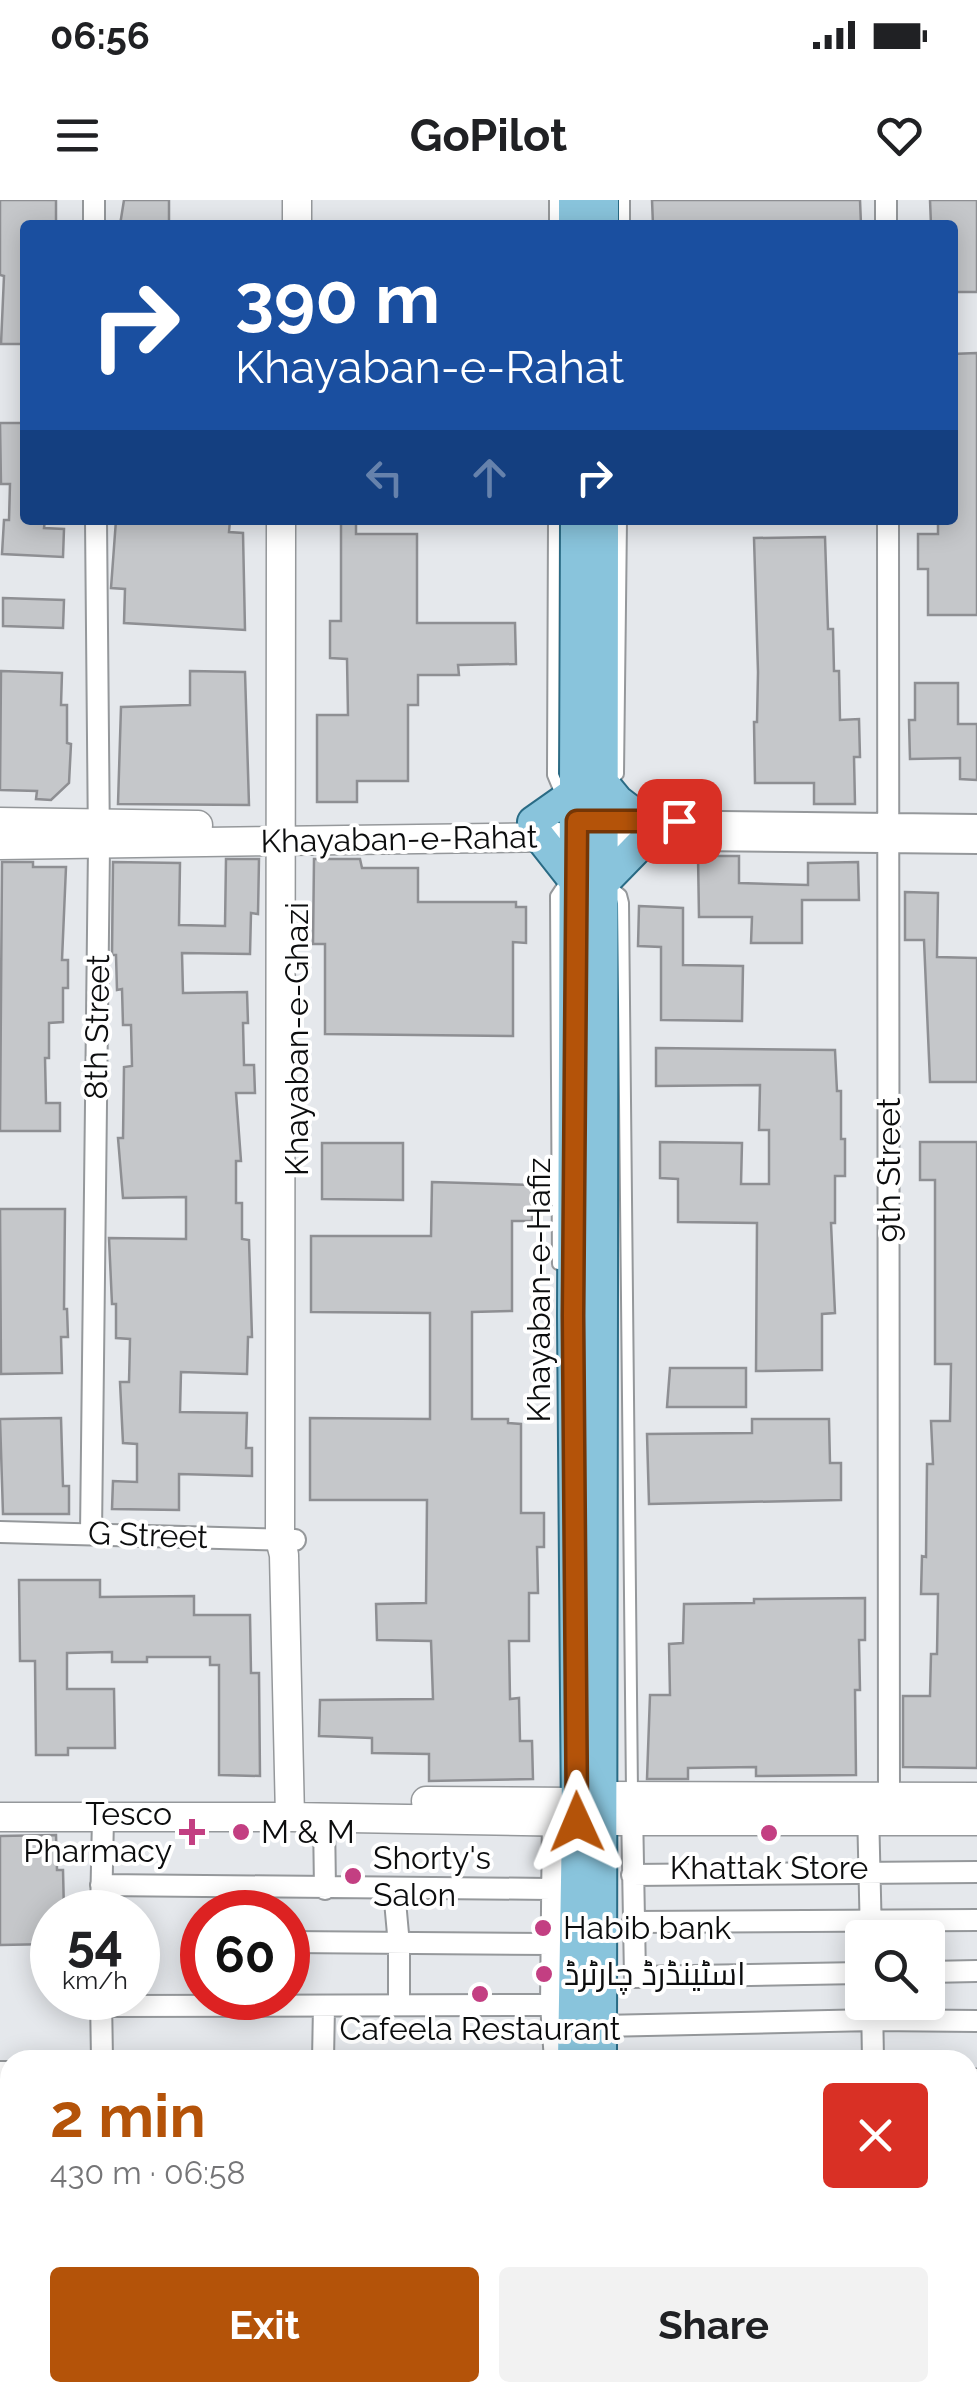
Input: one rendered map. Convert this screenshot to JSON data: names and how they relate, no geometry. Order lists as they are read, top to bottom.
{
  "streets": {
    "main road": ["Khayaban-e-Hafiz"],
    "street": [
      "Khayaban-e-Rahat",
      "8th Street",
      "Khayaban-e-Ghazi",
      "9th Street",
      "G Street"
    ]
  },
  "crossings": [
    ["Khayaban-e-Rahat", "8th Street"],
    ["Khayaban-e-Rahat", "Khayaban-e-Ghazi"],
    ["Khayaban-e-Rahat", "9th Street"],
    ["Khayaban-e-Rahat", "Khayaban-e-Hafiz"],
    ["8th Street", "G Street"],
    ["Khayaban-e-Ghazi", "G Street"]
  ],
  "places": {
    "health": ["Tesco Pharmacy"],
    "other": [
      "M & M",
      "Khattak Store",
      "Shorty's Salon",
      "Habib bank",
      "اسٹینڈرڈ چارٹرڈ",
      "Cafeela Restaurant"
    ]
  },
  "page": {
    "status": "06:56",
    "header": "GoPilot",
    "turn": ["390 m", "Khayaban-e-Rahat"],
    "speed": "54 km/h",
    "limit": "60",
    "heading": ["2 min", "430 m · 06:58"],
    "buttons": ["Exit", "Share"]
  }
}
